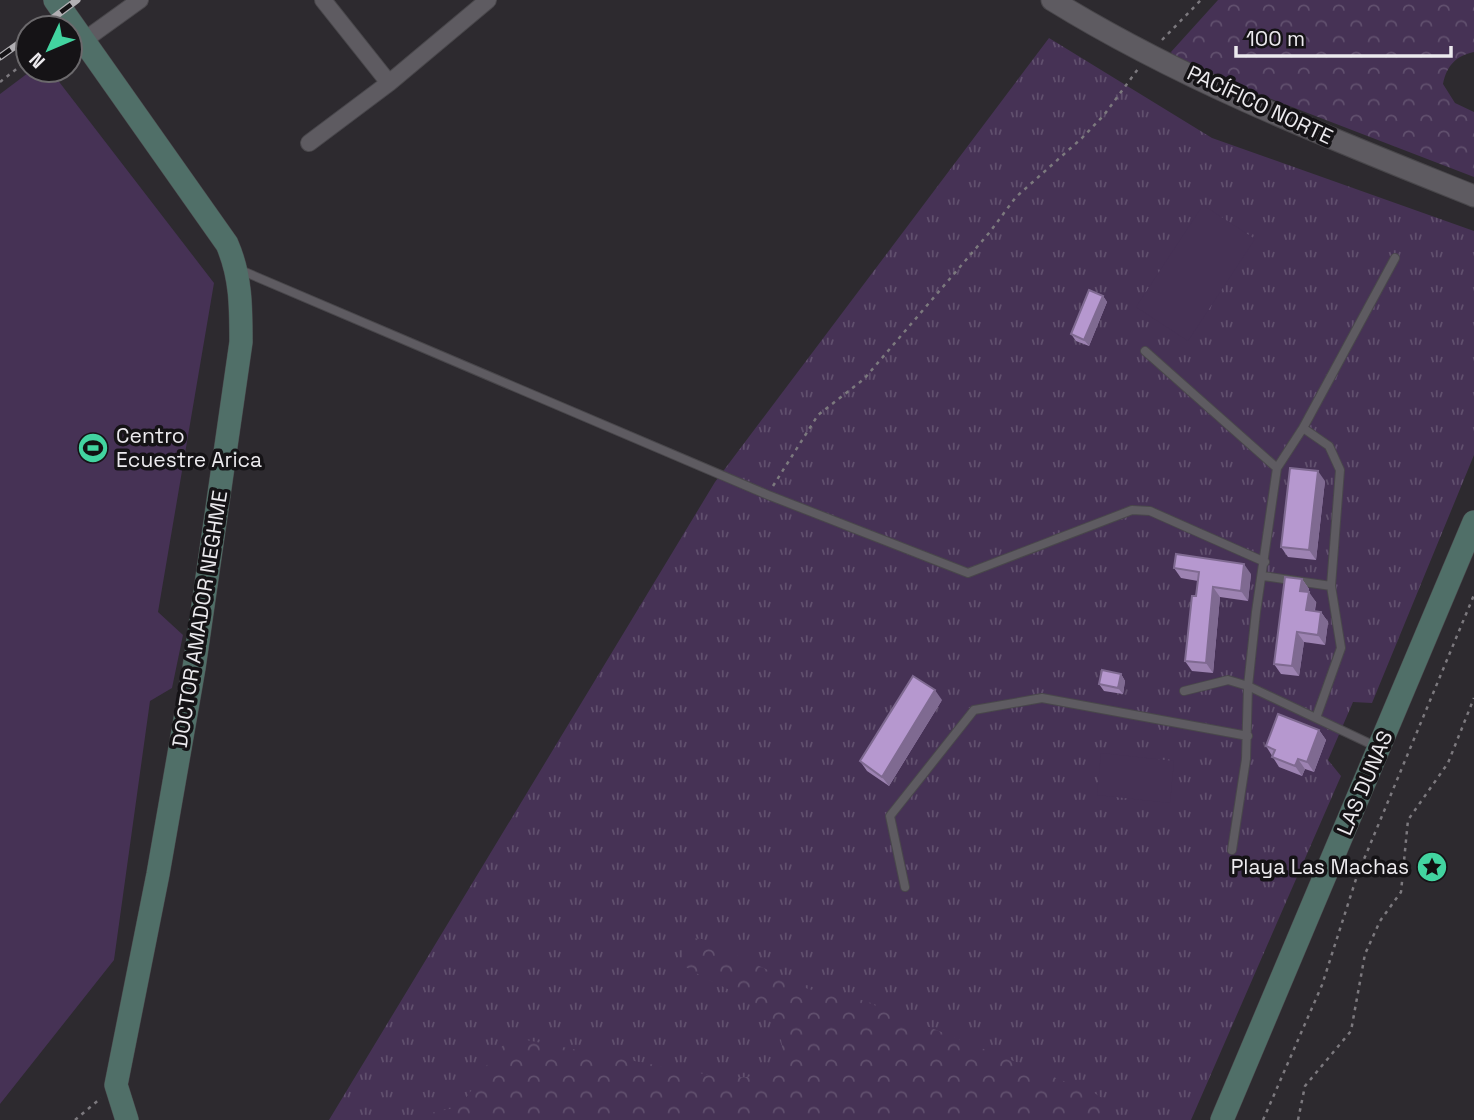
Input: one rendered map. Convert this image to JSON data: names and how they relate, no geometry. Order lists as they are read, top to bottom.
{
  "streets": {
    "main road": ["DOCTOR AMADOR NEGHME", "LAS DUNAS"],
    "street": ["PACÍFICO NORTE"]
  },
  "places": {
    "sports": ["Centro Ecuestre Arica"],
    "place": ["Playa Las Machas"]
  },
  "scale_bar": "100 m",
  "north": "bottom left"
}
